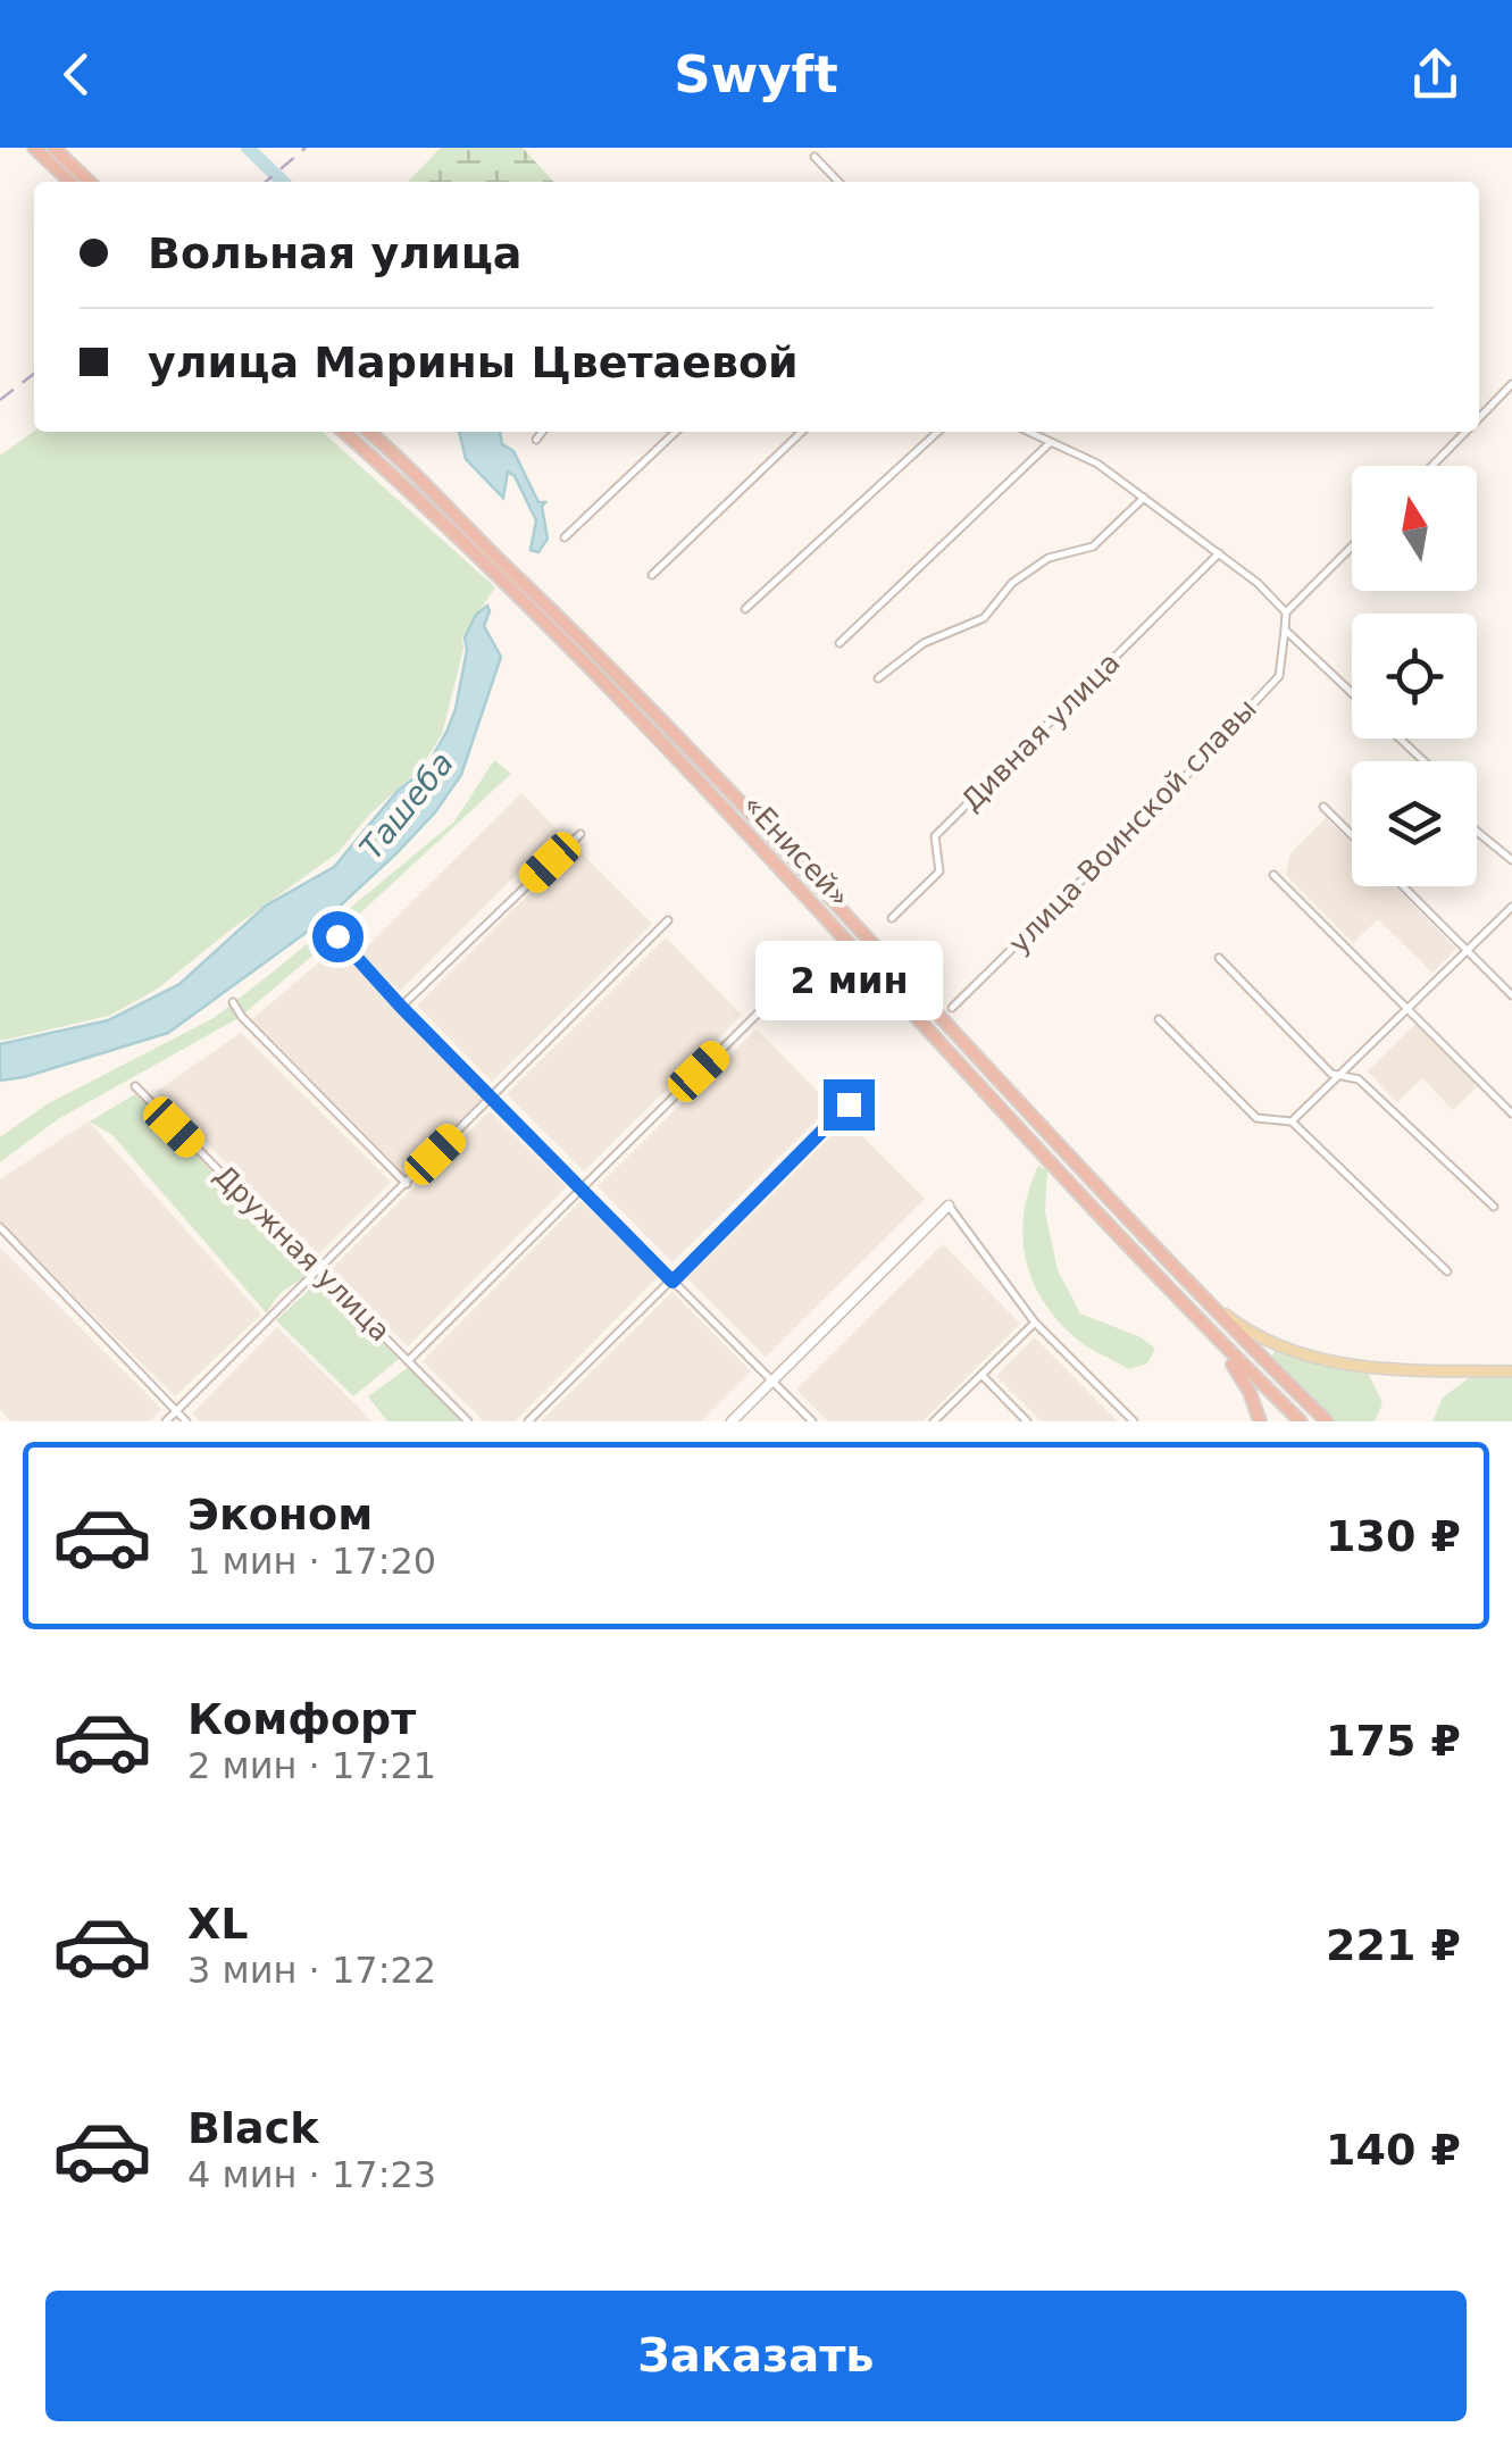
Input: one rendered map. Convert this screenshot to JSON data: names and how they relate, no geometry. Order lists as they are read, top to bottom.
{
  "streets": {
    "highway": ["«Енисей»"],
    "street": ["Дивная улица", "улица Воинской славы", "Дружная улица"]
  },
  "water": ["Ташеба"],
  "north": "top",
  "page": {
    "header": "Swyft",
    "banner": ["Вольная улица", "улица Марины Цветаевой"],
    "bubble": "2 мин",
    "list": [
      {
        "name": "Эконом",
        "note": "1 мин · 17:20",
        "value": "130 ₽"
      },
      {
        "name": "Комфорт",
        "note": "2 мин · 17:21",
        "value": "175 ₽"
      },
      {
        "name": "XL",
        "note": "3 мин · 17:22",
        "value": "221 ₽"
      },
      {
        "name": "Black",
        "note": "4 мин · 17:23",
        "value": "140 ₽"
      }
    ],
    "buttons": "Заказать"
  }
}
